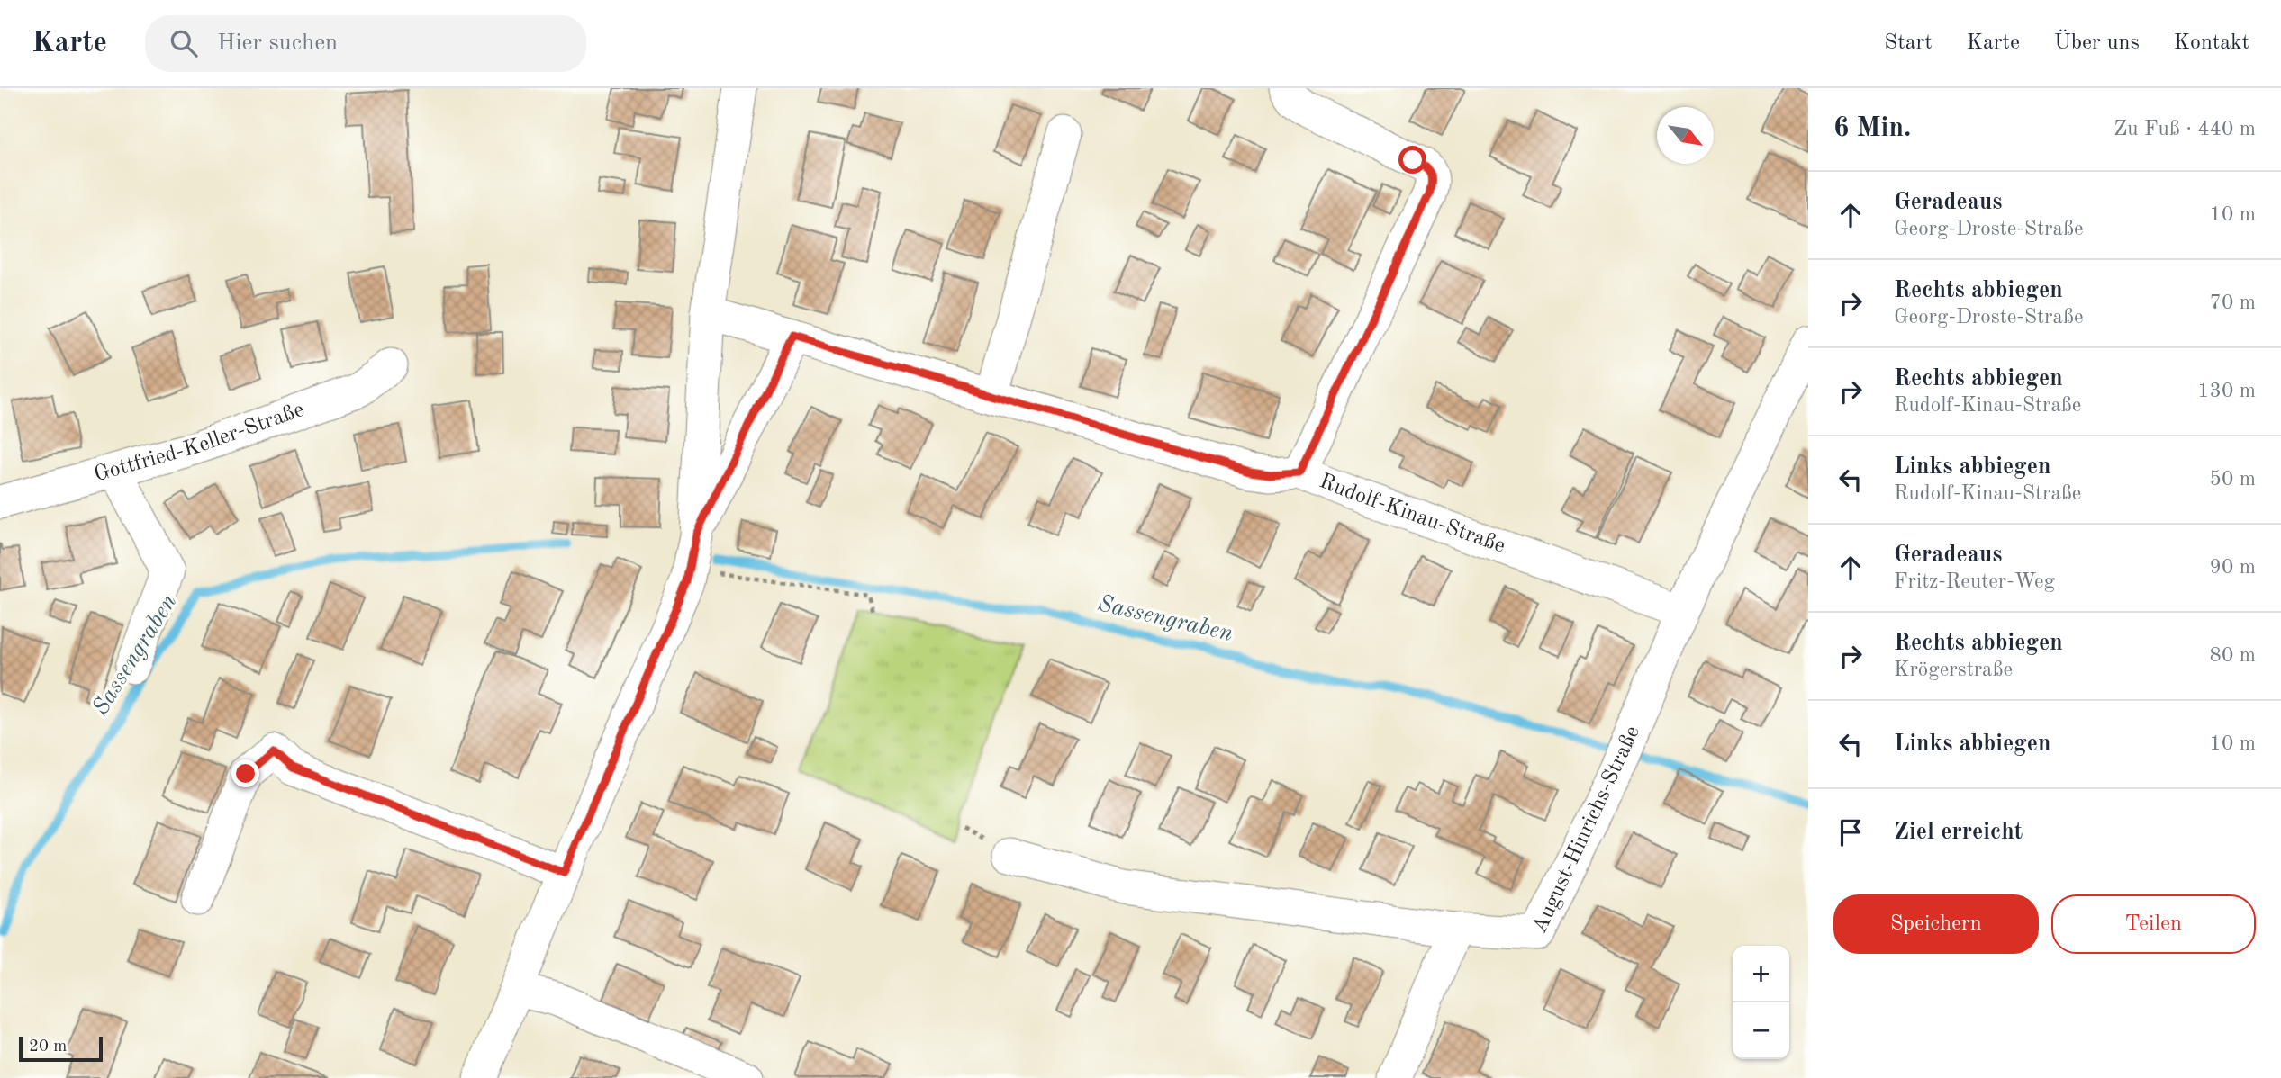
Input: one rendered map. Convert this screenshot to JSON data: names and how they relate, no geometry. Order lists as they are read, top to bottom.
{
  "streets": {
    "street": ["Gottfried-Keller-Straße", "Rudolf-Kinau-Straße", "August-Hinrichs-Straße"]
  },
  "crossings": [
    ["Rudolf-Kinau-Straße", "August-Hinrichs-Straße"]
  ],
  "water": ["Sassengraben"],
  "scale_bar": "20 m",
  "north": "bottom right",
  "page": {
    "header": "Karte",
    "search": "Hier suchen",
    "nav": [
      "Start",
      "Karte",
      "Über uns",
      "Kontakt"
    ],
    "heading": ["6 Min.", "Zu Fuß · 440 m"],
    "list": [
      ["Geradeaus", "Georg-Droste-Straße", "10 m"],
      ["Rechts abbiegen", "Georg-Droste-Straße", "70 m"],
      ["Rechts abbiegen", "Rudolf-Kinau-Straße", "130 m"],
      ["Links abbiegen", "Rudolf-Kinau-Straße", "50 m"],
      ["Geradeaus", "Fritz-Reuter-Weg", "90 m"],
      ["Rechts abbiegen", "Krögerstraße", "80 m"],
      ["Links abbiegen", "10 m"],
      "Ziel erreicht"
    ],
    "buttons": ["Speichern", "Teilen"],
    "map_buttons": ["+", "−"],
    "scale": "20 m"
  }
}
